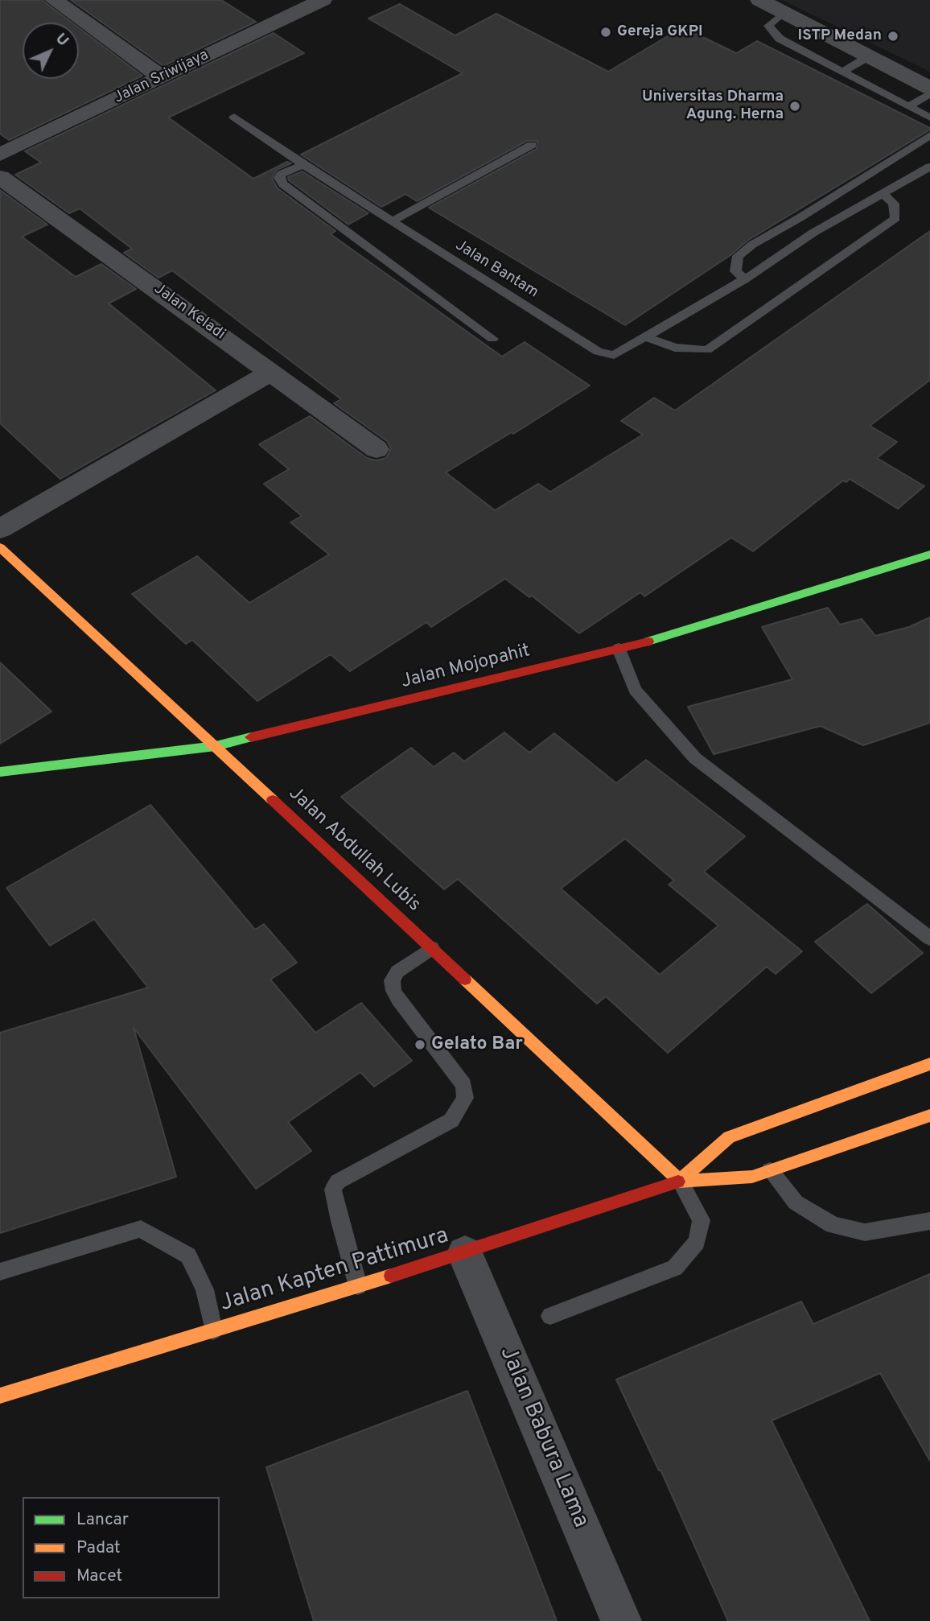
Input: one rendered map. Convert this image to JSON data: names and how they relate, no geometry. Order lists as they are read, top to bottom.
{
  "streets": {
    "street": [
      "Jalan Sriwijaya",
      "Jalan Keladi",
      "Jalan Mojopahit",
      "Jalan Abdullah Lubis",
      "Jalan Kapten Pattimura",
      "Jalan Babura Lama"
    ],
    "lane": ["Jalan Bantam"]
  },
  "crossings": [
    ["Jalan Sriwijaya", "Jalan Keladi"],
    ["Jalan Mojopahit", "Jalan Abdullah Lubis"],
    ["Jalan Abdullah Lubis", "Jalan Kapten Pattimura"],
    ["Jalan Kapten Pattimura", "Jalan Babura Lama"]
  ],
  "places": [
    "Gereja GKPI",
    "ISTP Medan",
    "Universitas Dharma Agung. Herna",
    "Gelato Bar"
  ],
  "legend": ["Lancar", "Padat", "Macet"],
  "north": "top right"
}
